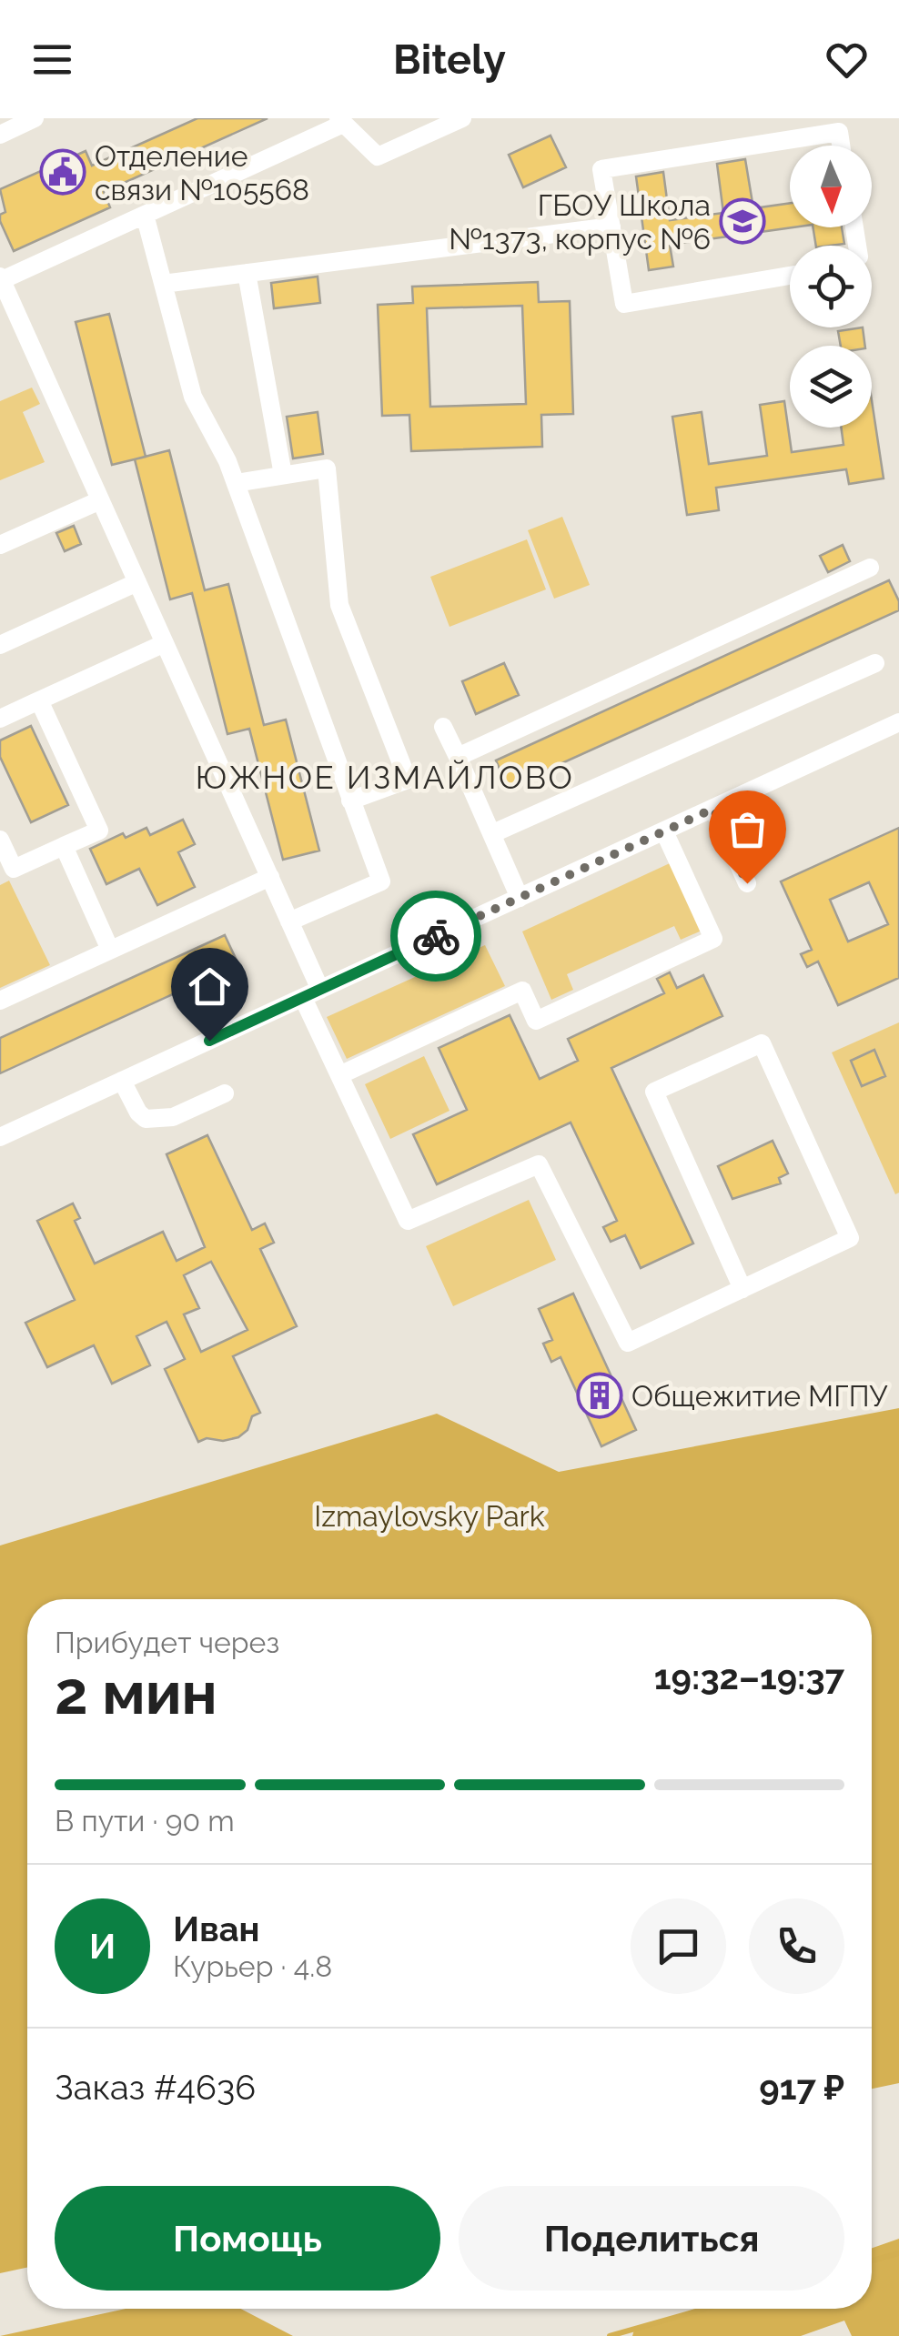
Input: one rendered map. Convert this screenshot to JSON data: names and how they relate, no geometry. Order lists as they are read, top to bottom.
{
  "districts": ["ЮЖНОЕ ИЗМАЙЛОВО"],
  "parks": ["Izmaylovsky Park"],
  "places": {
    "public building": ["Отделение связи №105568"],
    "school or university": ["ГБОУ Школа №1373, корпус №6"],
    "building": ["Общежитие МГПУ"]
  },
  "north": "bottom",
  "page": {
    "header": "Bitely",
    "heading": ["2 мин", "Прибудет через", "19:32–19:37"],
    "panel": [
      "Иван",
      "Курьер · 4.8",
      "Заказ #4636",
      "917 ₽"
    ],
    "bar": "В пути · 90 m",
    "round": "И",
    "buttons": ["Помощь", "Поделиться"]
  }
}
